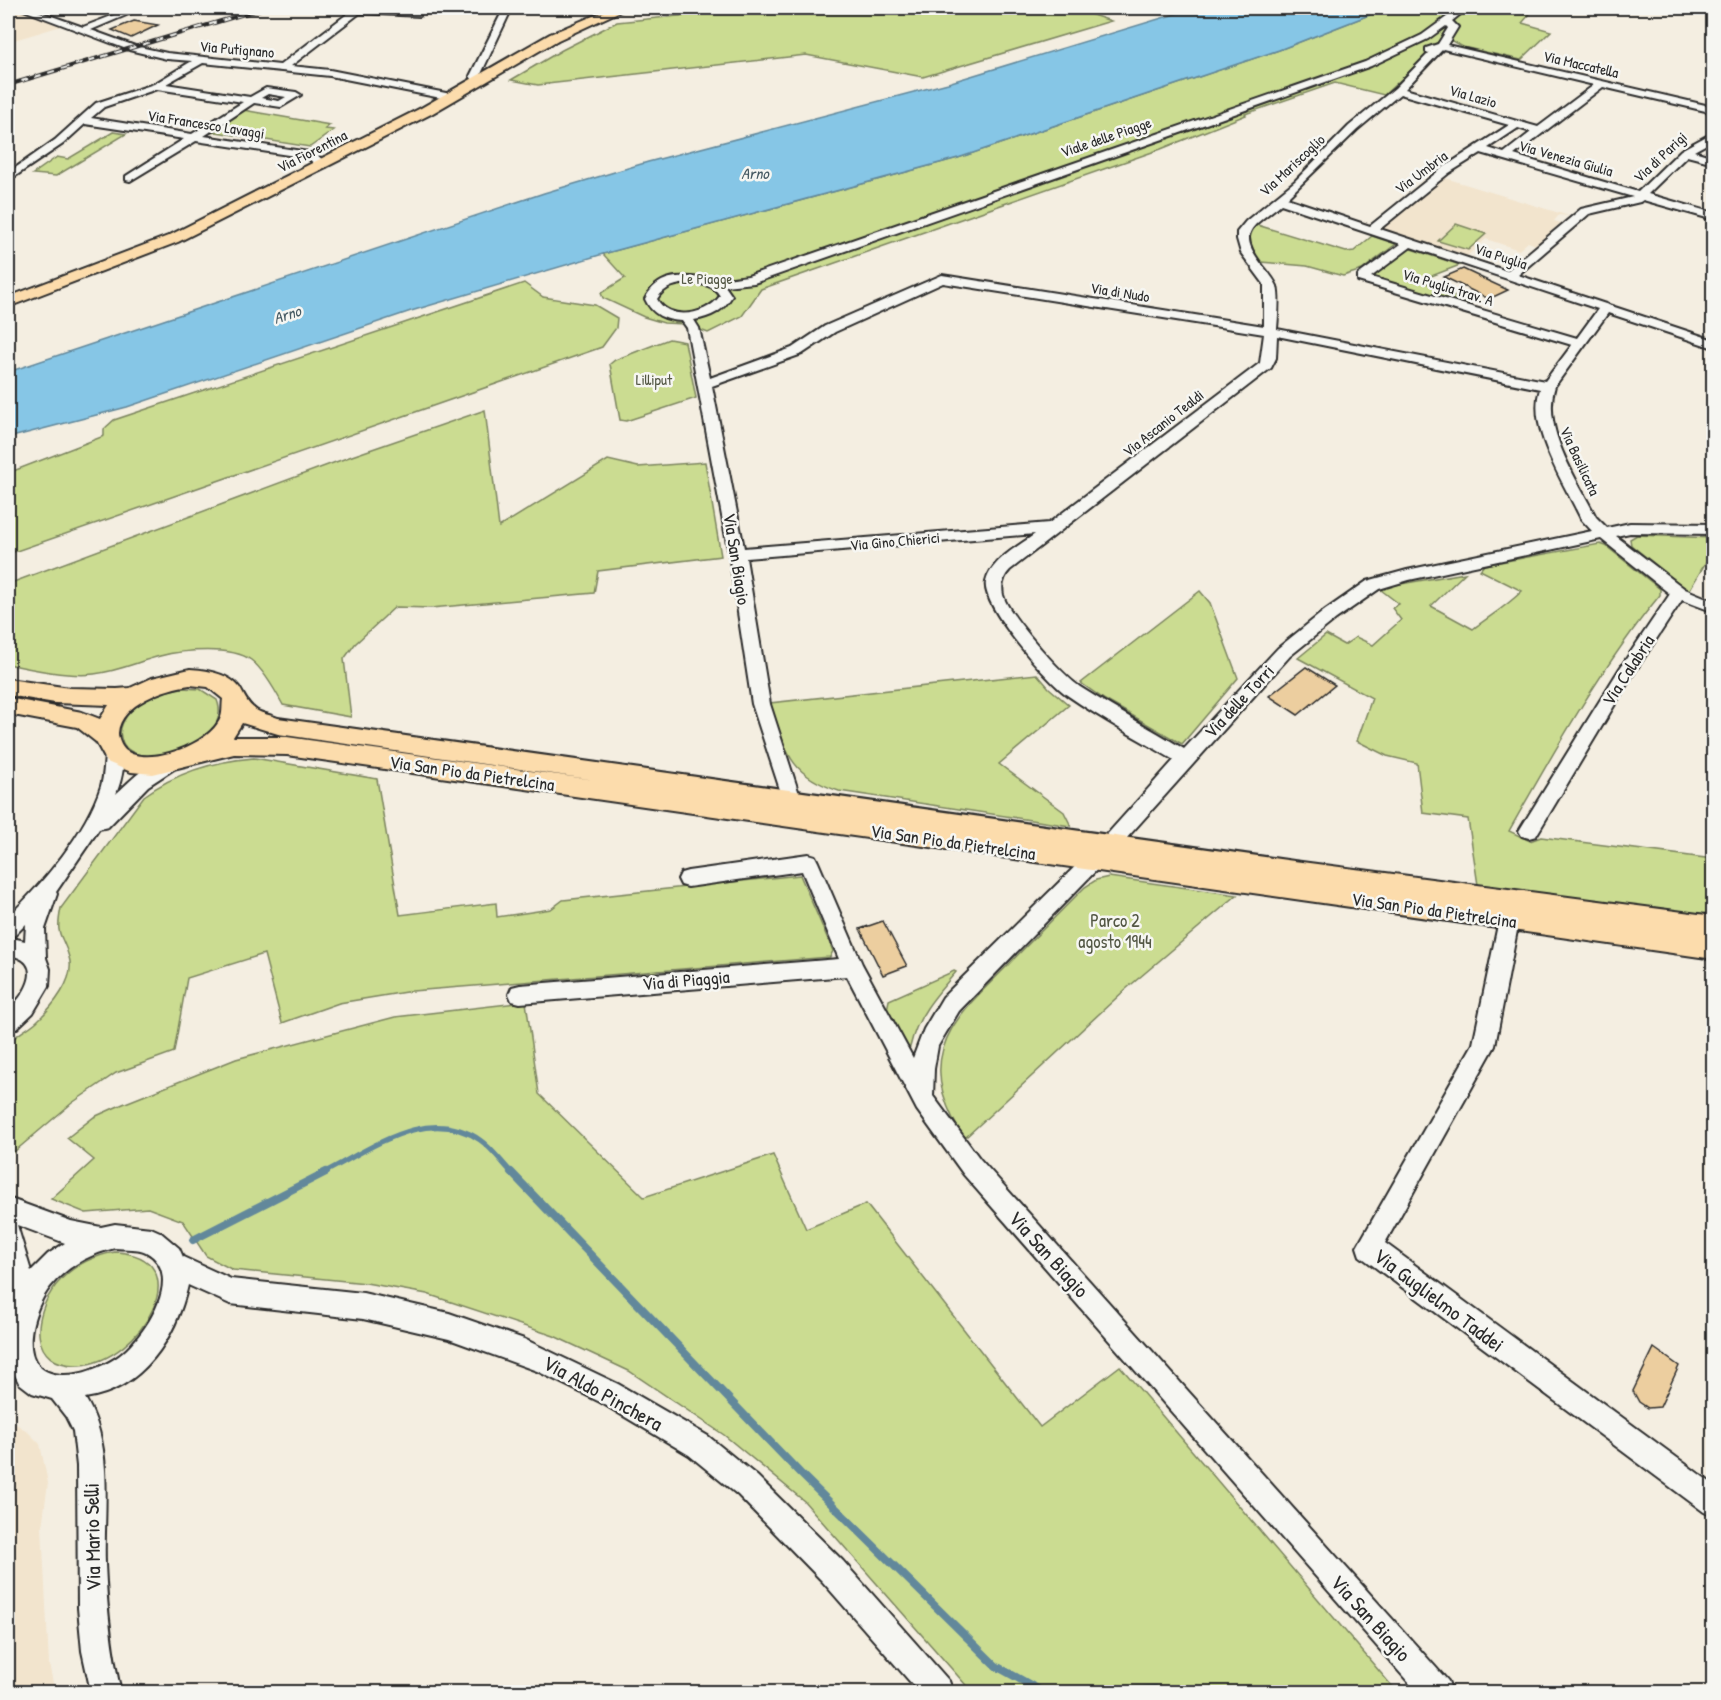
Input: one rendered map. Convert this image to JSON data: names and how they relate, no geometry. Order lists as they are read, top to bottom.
{
  "streets": {
    "main road": ["Via Fiorentina", "Via San Pio da Pietrelcina"],
    "street": [
      "Via Putignano",
      "Via Maccatella",
      "Via Lazio",
      "Via Francesco Lavaggi",
      "Viale delle Piagge",
      "Via di Parigi",
      "Via Venezia Giulia",
      "Via Mariscoglio",
      "Via Umbria",
      "Via Puglia",
      "Via Puglia trav. A",
      "Via di Nudo",
      "Via Ascanio Tealdi",
      "Via Basilicata",
      "Via Gino Chierici",
      "Via San Biagio",
      "Via Calabria",
      "Via delle Torri",
      "Via di Piaggia",
      "Via Guglielmo Taddei",
      "Via Aldo Pinchera",
      "Via Mario Selli"
    ]
  },
  "crossings": [
    ["Via Putignano", "Via Fiorentina"],
    ["Via Maccatella", "Via Mariscoglio"],
    ["Via Lazio", "Via Mariscoglio"],
    ["Via Lazio", "Via Umbria"],
    ["Via Francesco Lavaggi", "Via Fiorentina"],
    ["Viale delle Piagge", "Via San Biagio"],
    ["Via di Parigi", "Via Venezia Giulia"],
    ["Via di Parigi", "Via Puglia"],
    ["Via Venezia Giulia", "Via Umbria"],
    ["Via Mariscoglio", "Via Puglia"],
    ["Via Mariscoglio", "Via di Nudo"],
    ["Via Mariscoglio", "Via Ascanio Tealdi"],
    ["Via Umbria", "Via Puglia"],
    ["Via Puglia", "Via Puglia trav. A"],
    ["Via di Nudo", "Via Ascanio Tealdi"],
    ["Via di Nudo", "Via Basilicata"],
    ["Via di Nudo", "Via San Biagio"],
    ["Via Ascanio Tealdi", "Via Gino Chierici"],
    ["Via Ascanio Tealdi", "Via delle Torri"],
    ["Via Basilicata", "Via delle Torri"],
    ["Via Gino Chierici", "Via San Biagio"],
    ["Via San Biagio", "Via delle Torri"],
    ["Via San Biagio", "Via San Pio da Pietrelcina"],
    ["Via San Biagio", "Via di Piaggia"],
    ["Via delle Torri", "Via San Pio da Pietrelcina"],
    ["Via San Pio da Pietrelcina", "Via Guglielmo Taddei"],
    ["Via Aldo Pinchera", "Via Mario Selli"]
  ],
  "water": ["Arno"],
  "parks": ["Le Piagge", "Lilliput", "Parco 2 agosto 1944"]
}
